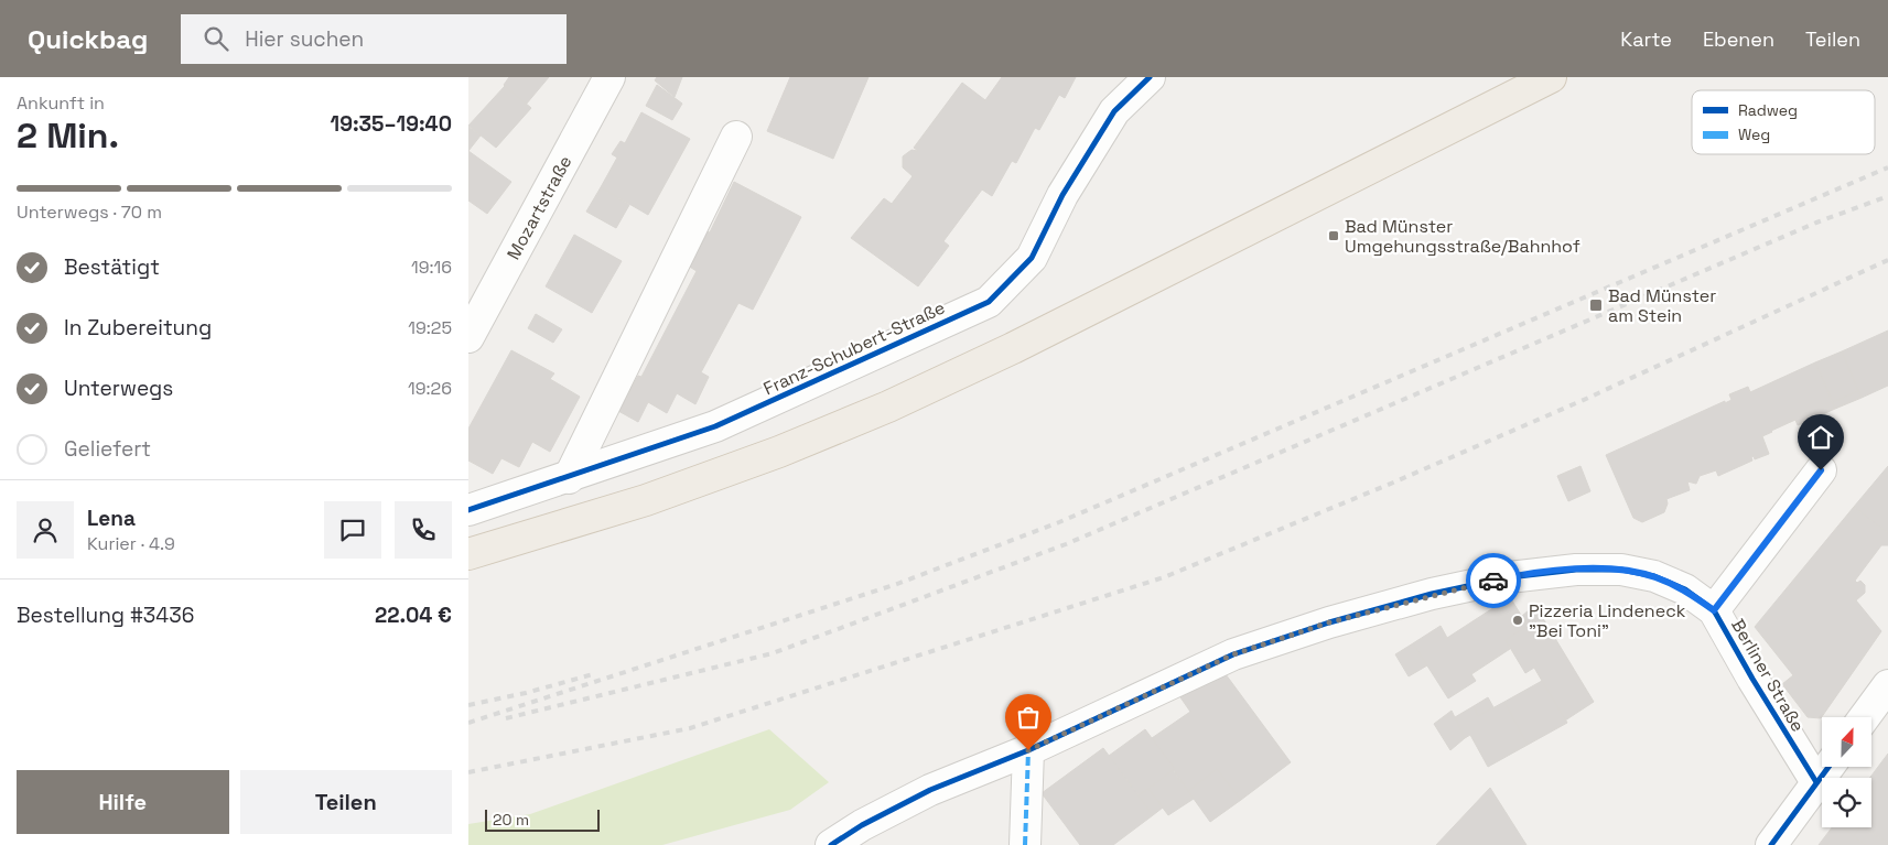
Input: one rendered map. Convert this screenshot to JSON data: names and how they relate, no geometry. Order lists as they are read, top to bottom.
{
  "streets": {
    "street": ["Mozartstraße", "Franz-Schubert-Straße", "Berliner Straße"]
  },
  "places": {
    "transit": ["Bad Münster Umgehungsstraße/Bahnhof", "Bad Münster am Stein"],
    "other": ["Pizzeria Lindeneck \"Bei Toni\""]
  },
  "legend": ["Radweg", "Weg"],
  "scale_bar": "20 m",
  "north": "top",
  "page": {
    "header": "Quickbag",
    "search": "Hier suchen",
    "nav": ["Karte", "Ebenen", "Teilen"],
    "heading": ["2 Min.", "Ankunft in", "19:35–19:40"],
    "panel": [
      "Lena",
      "Kurier · 4.9",
      "Bestellung #3436",
      "22.04 €"
    ],
    "bar": "Unterwegs · 70 m",
    "list": [
      ["Bestätigt", "19:16"],
      ["In Zubereitung", "19:25"],
      ["Unterwegs", "19:26"],
      "Geliefert"
    ],
    "buttons": ["Hilfe", "Teilen"],
    "scale": "20 m"
  }
}
